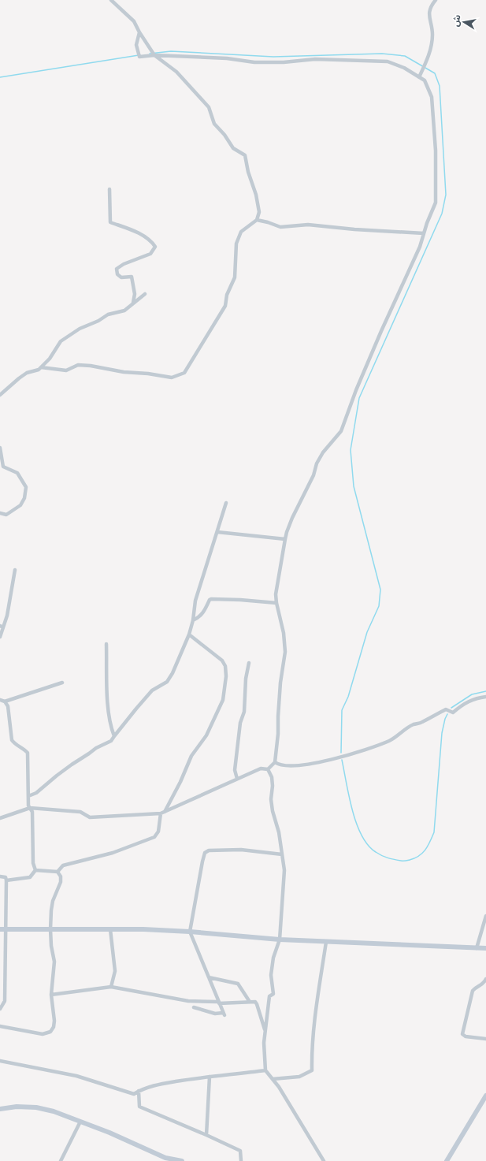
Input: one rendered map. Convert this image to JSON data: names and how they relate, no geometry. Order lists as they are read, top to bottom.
{
  "north": "left"
}
